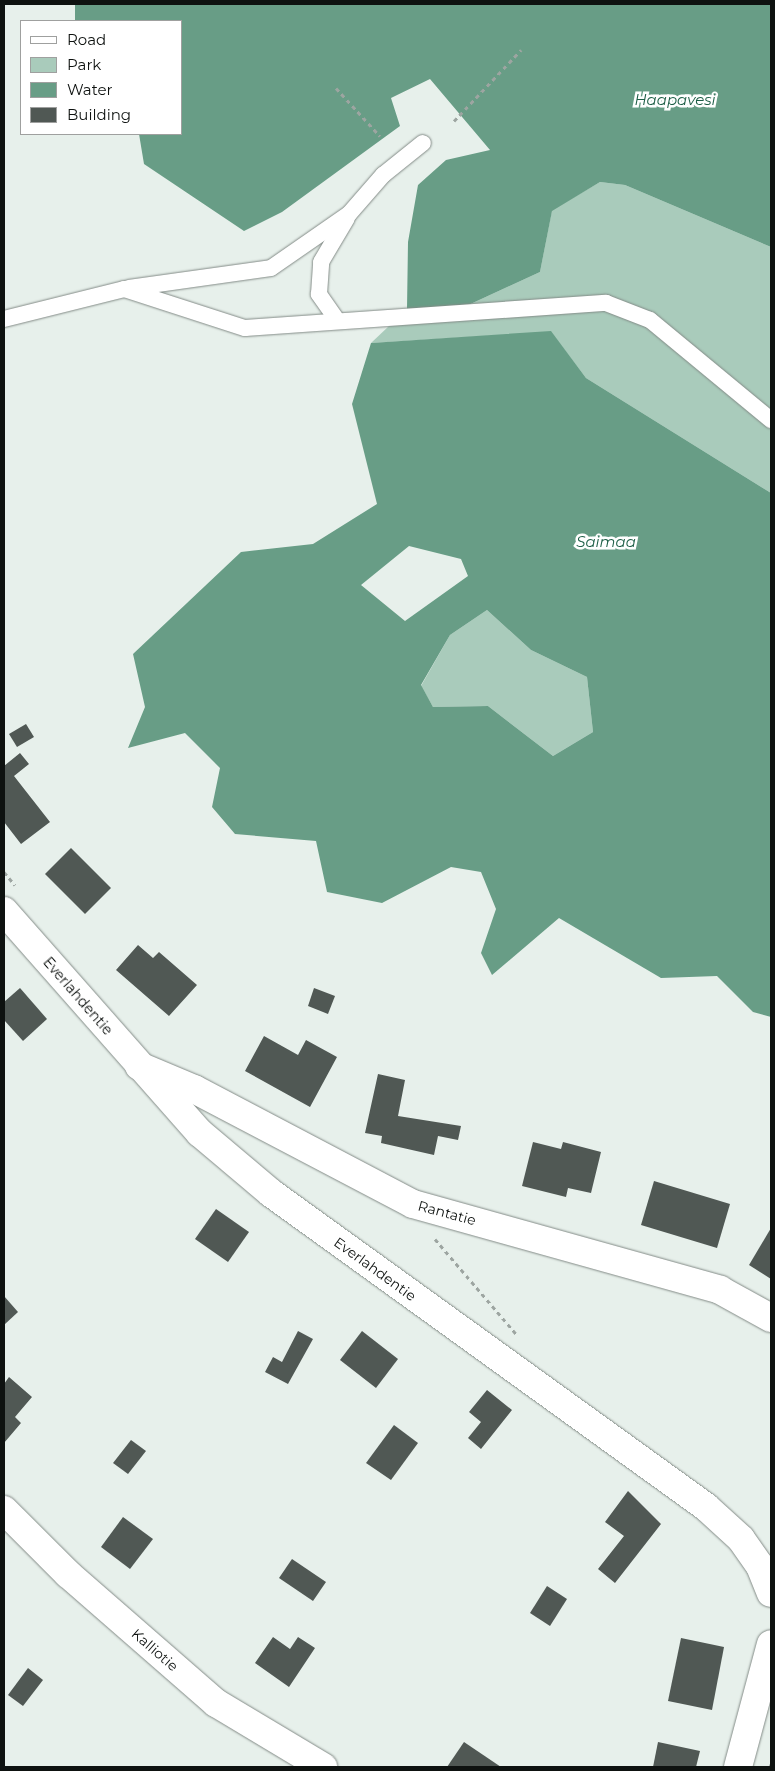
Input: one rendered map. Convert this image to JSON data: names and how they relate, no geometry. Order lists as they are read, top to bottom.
{
  "streets": {
    "street": ["Everlahdentie", "Rantatie", "Kalliotie"]
  },
  "crossings": [
    ["Everlahdentie", "Rantatie"]
  ],
  "water": ["Haapavesi", "Saimaa"],
  "legend": [
    "Road",
    "Park",
    "Water",
    "Building"
  ]
}
